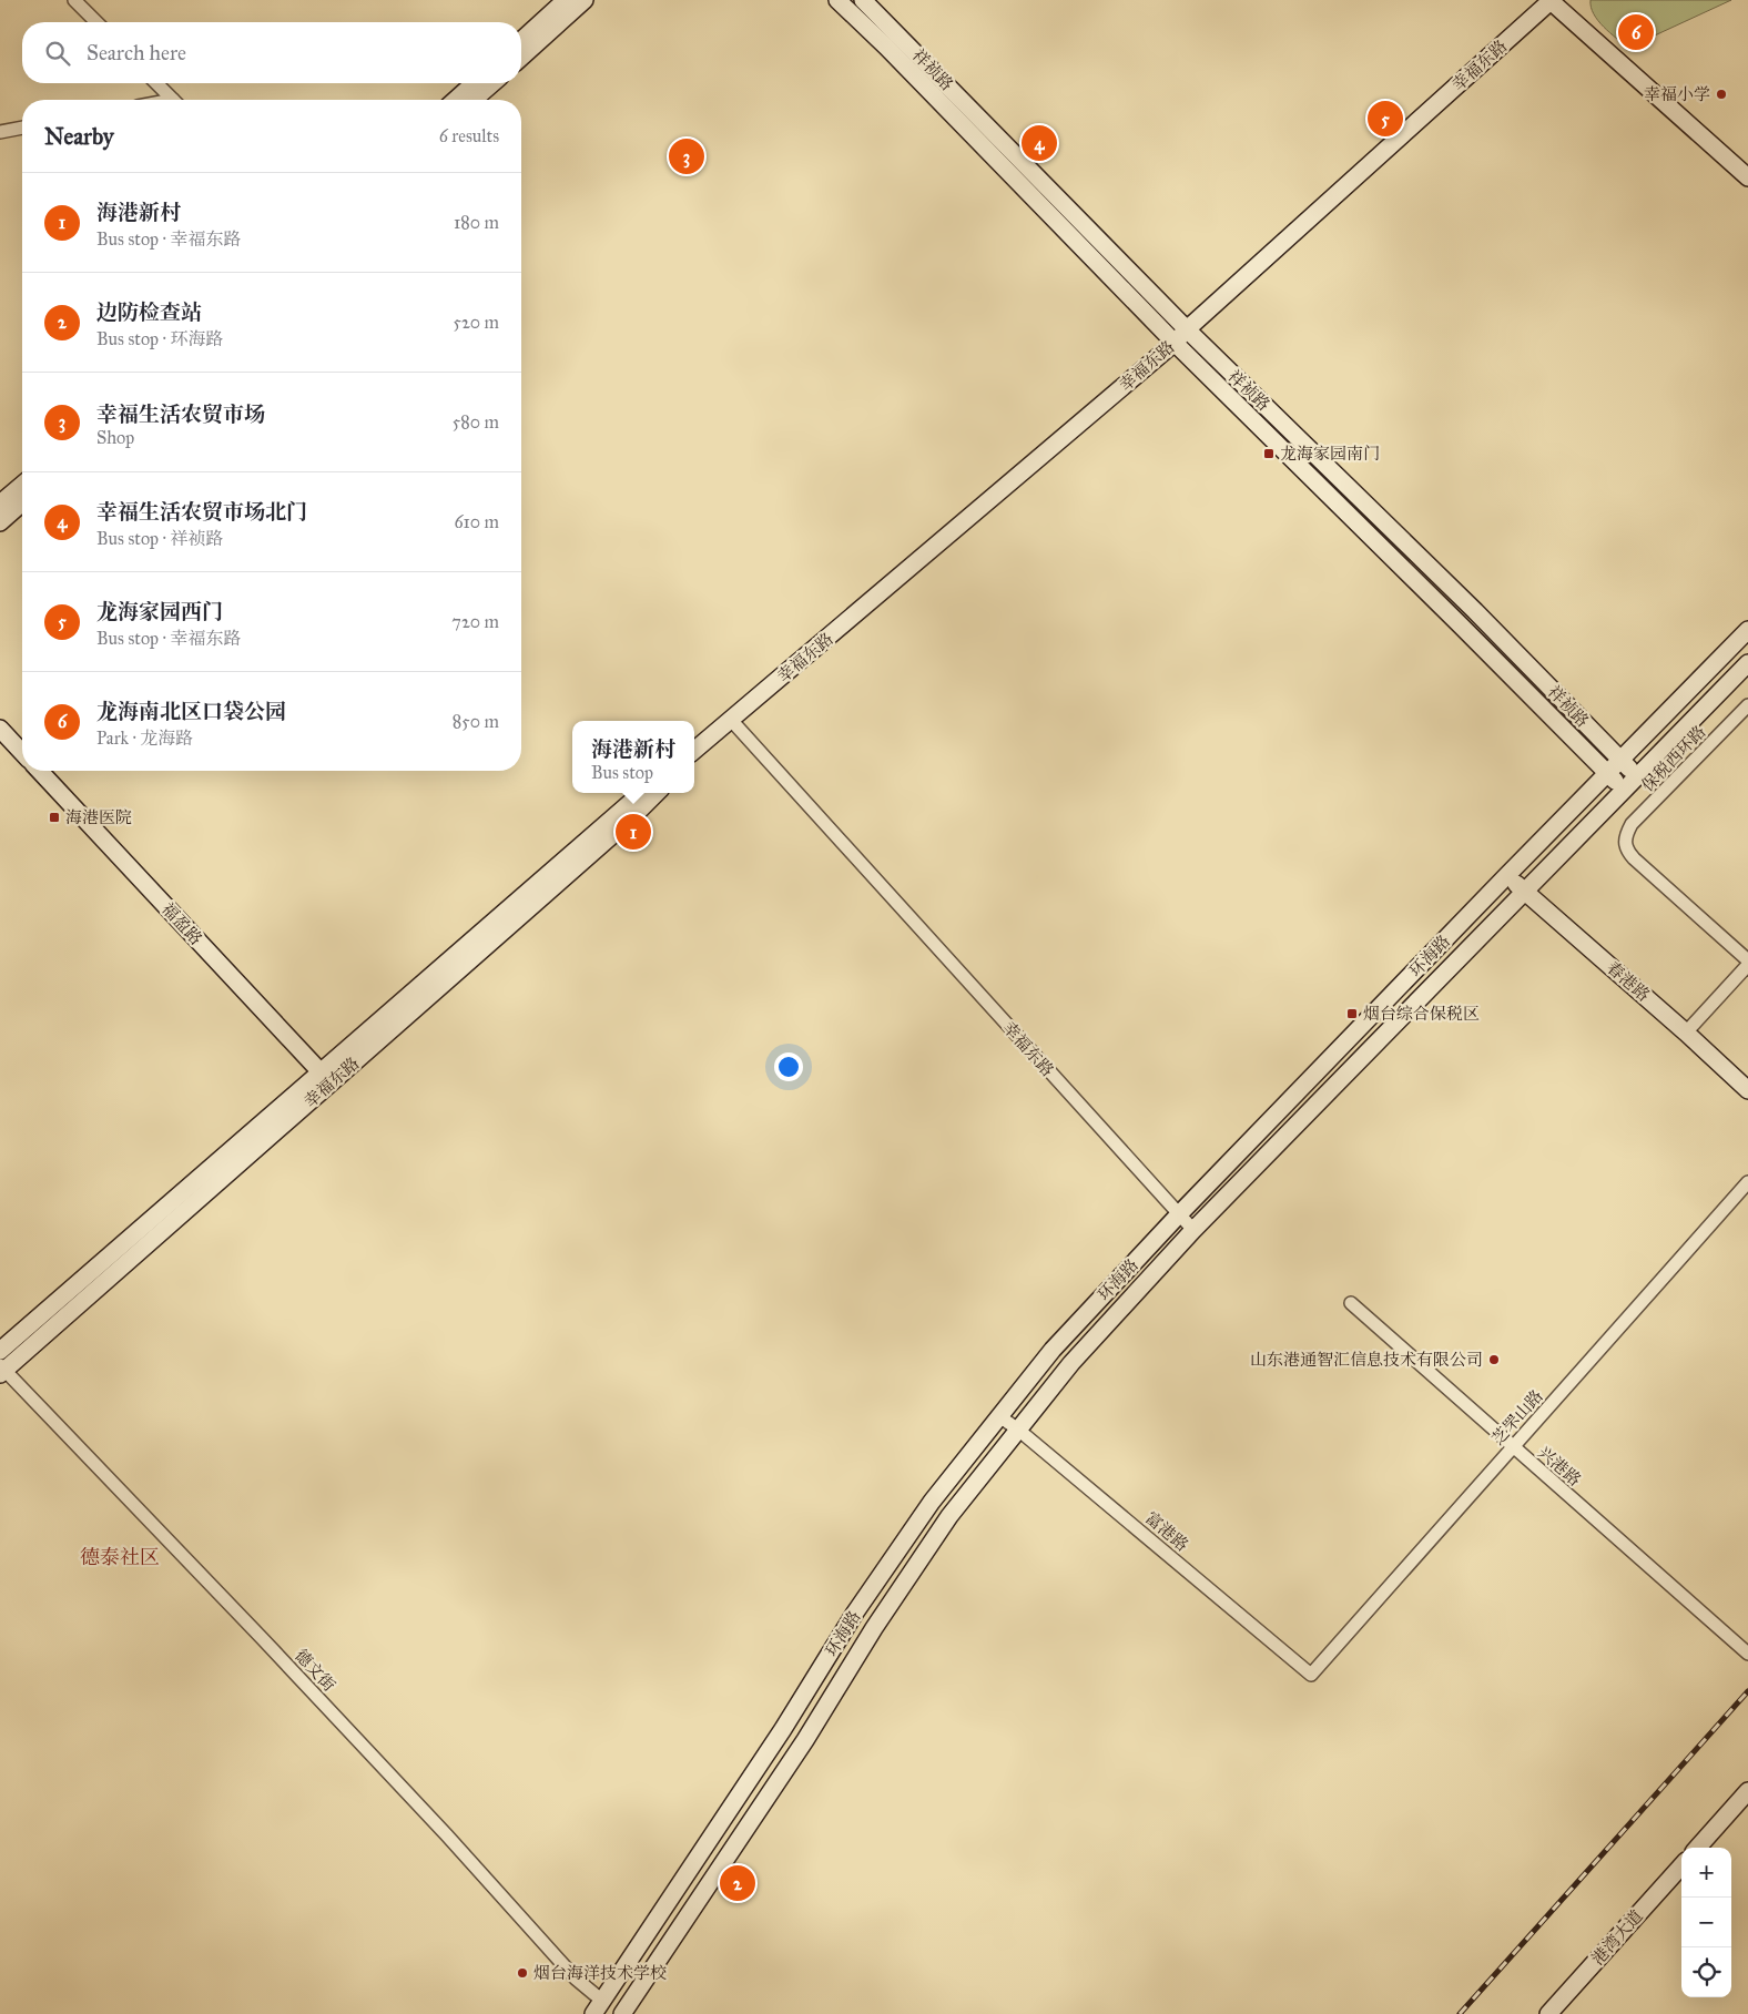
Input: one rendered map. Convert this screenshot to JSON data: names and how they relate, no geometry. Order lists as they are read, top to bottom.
{
  "streets": {
    "street": [
      "幸福东路",
      "祥祯路",
      "保税西环路",
      "福盈路",
      "环海路",
      "春港路",
      "芝罘山路",
      "兴港路",
      "富港路",
      "德文街",
      "港湾大道"
    ]
  },
  "crossings": [
    ["幸福东路", "祥祯路"],
    ["幸福东路", "福盈路"],
    ["幸福东路", "环海路"],
    ["幸福东路", "德文街"],
    ["祥祯路", "环海路"],
    ["环海路", "春港路"],
    ["环海路", "富港路"],
    ["环海路", "德文街"],
    ["芝罘山路", "兴港路"],
    ["芝罘山路", "富港路"]
  ],
  "districts": ["德泰社区"],
  "places": {
    "other": ["幸福小学", "山东港通智汇信息技术有限公司", "烟台海洋技术学校"],
    "transit": ["龙海家园南门", "海港医院", "烟台综合保税区"]
  },
  "page": {
    "pins": [
      "6",
      "5",
      "4",
      "3",
      "1",
      "2"
    ],
    "search": "Search here",
    "heading": ["Nearby", "6 results"],
    "list": [
      {
        "mark": "1",
        "name": "海港新村",
        "note": "Bus stop · 幸福东路",
        "value": "180 m"
      },
      {
        "mark": "2",
        "name": "边防检查站",
        "note": "Bus stop · 环海路",
        "value": "520 m"
      },
      {
        "mark": "3",
        "name": "幸福生活农贸市场",
        "note": "Shop",
        "value": "580 m"
      },
      {
        "mark": "4",
        "name": "幸福生活农贸市场北门",
        "note": "Bus stop · 祥祯路",
        "value": "610 m"
      },
      {
        "mark": "5",
        "name": "龙海家园西门",
        "note": "Bus stop · 幸福东路",
        "value": "720 m"
      },
      {
        "mark": "6",
        "name": "龙海南北区口袋公园",
        "note": "Park · 龙海路",
        "value": "850 m"
      }
    ],
    "popup": ["海港新村", "Bus stop"],
    "map_buttons": ["+", "−"]
  }
}
